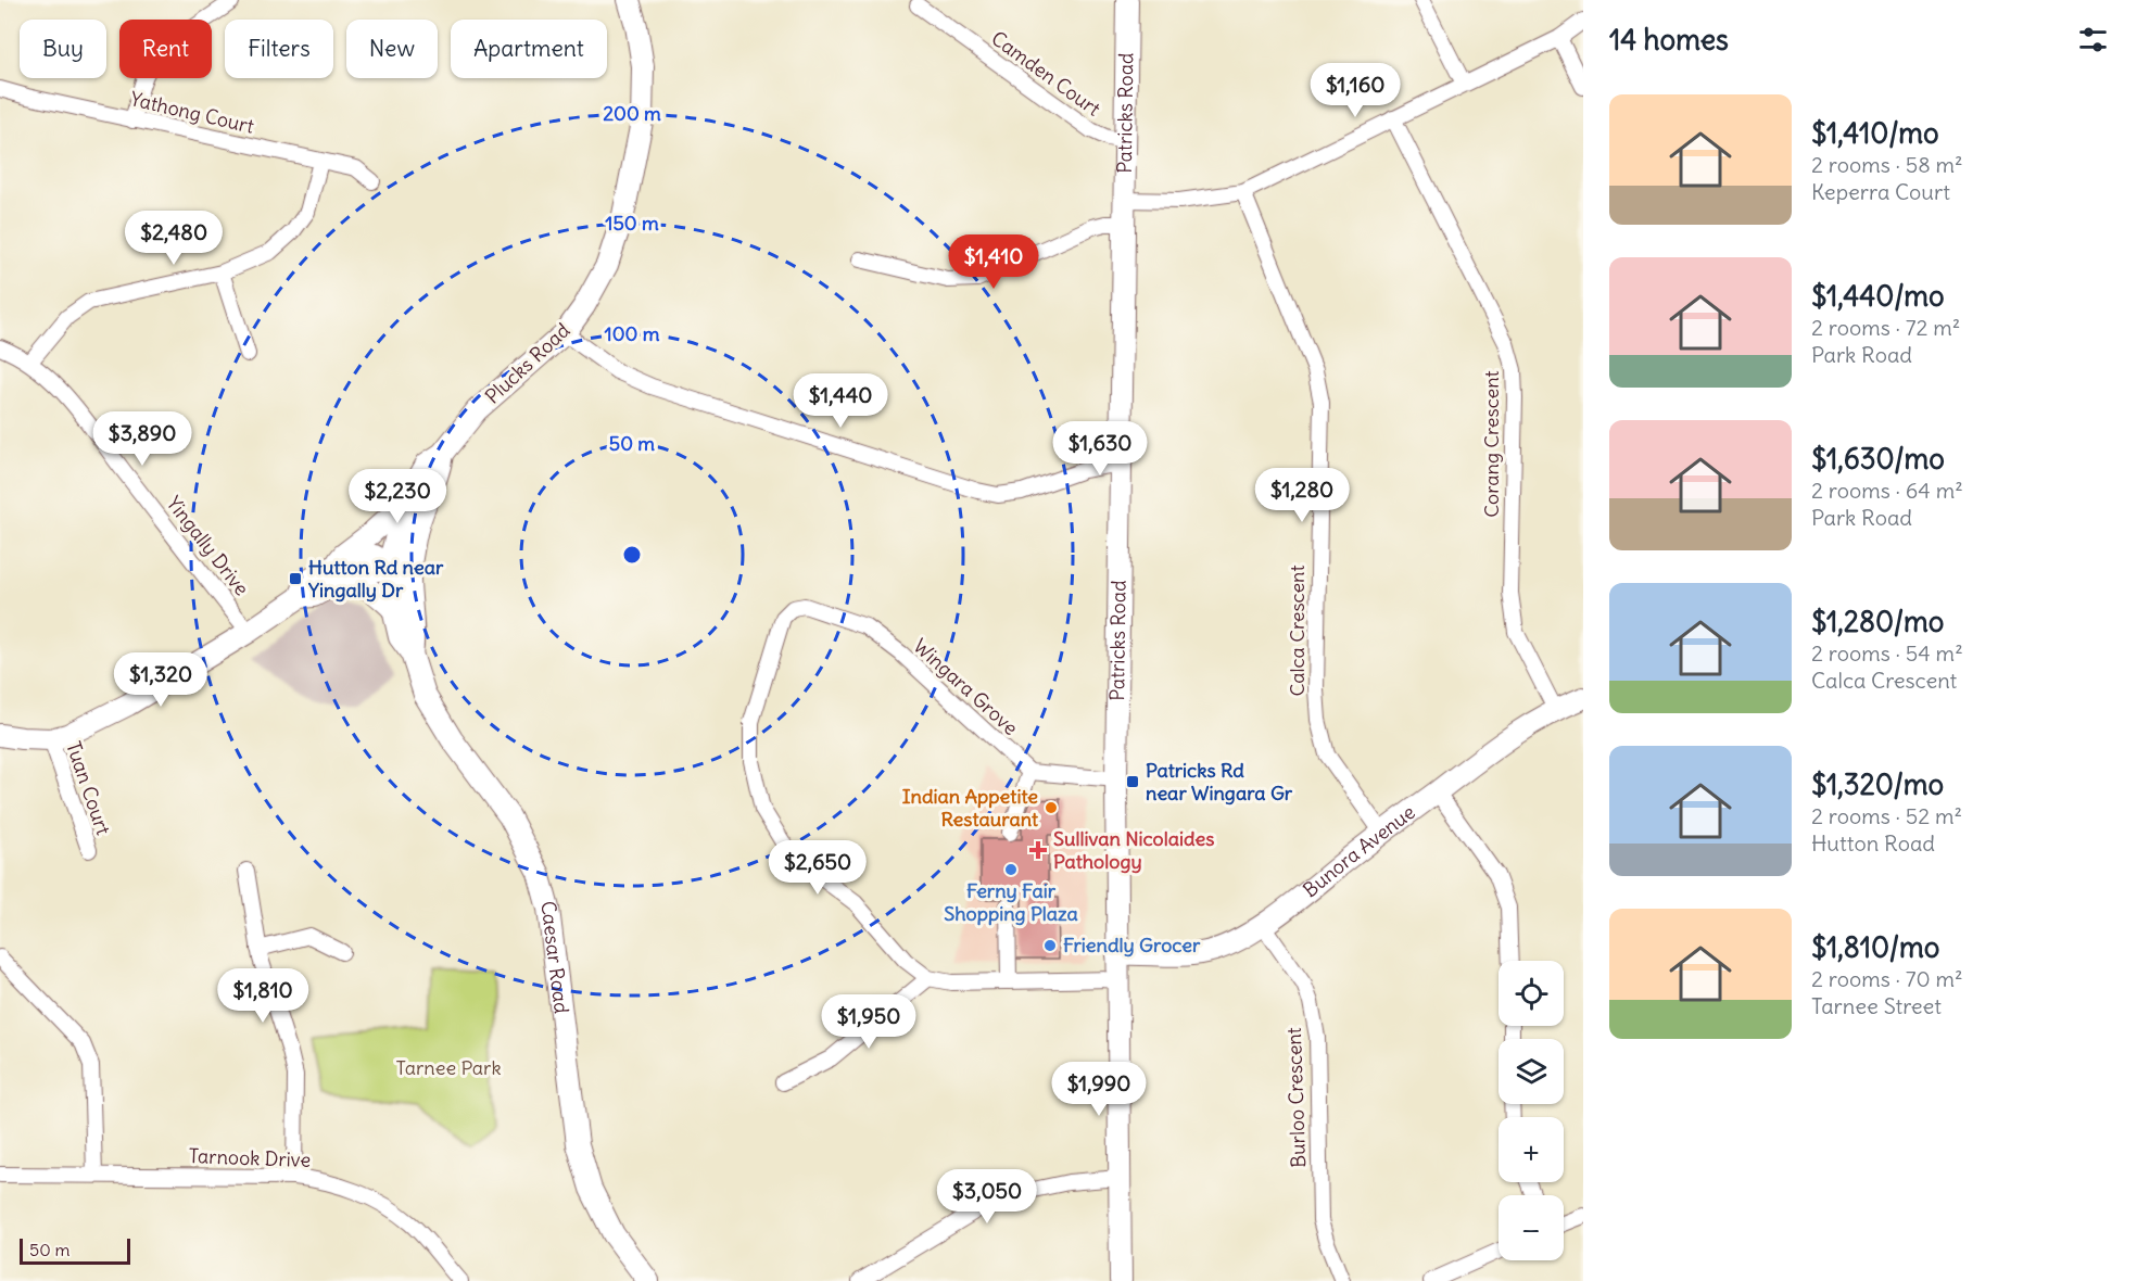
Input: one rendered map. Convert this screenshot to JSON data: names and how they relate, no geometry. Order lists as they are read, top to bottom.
{
  "streets": {
    "street": [
      "Camden Court",
      "Yathong Court",
      "Patricks Road",
      "Plucks Road",
      "Corang Crescent",
      "Yingally Drive",
      "Calca Crescent",
      "Wingara Grove",
      "Tuan Court",
      "Bunora Avenue",
      "Caesar Road",
      "Burloo Crescent",
      "Tarnook Drive"
    ]
  },
  "crossings": [
    ["Camden Court", "Patricks Road"],
    ["Patricks Road", "Bunora Avenue"],
    ["Plucks Road", "Caesar Road"],
    ["Corang Crescent", "Bunora Avenue"],
    ["Calca Crescent", "Bunora Avenue"],
    ["Bunora Avenue", "Burloo Crescent"]
  ],
  "parks": ["Tarnee Park"],
  "places": {
    "transit": ["Hutton Rd near Yingally Dr", "Patricks Rd near Wingara Gr"],
    "other": ["Indian Appetite Restaurant", "Ferny Fair Shopping Plaza", "Friendly Grocer"],
    "health": ["Sullivan Nicolaides Pathology"]
  },
  "scale_bar": "50 m",
  "page": {
    "heading": "14 homes",
    "chip": [
      "Buy",
      "Rent",
      "Filters",
      "New",
      "Apartment"
    ],
    "price": [
      "$1,160",
      "$2,480",
      "$1,410",
      "$1,440",
      "$3,890",
      "$1,630",
      "$1,280",
      "$2,230",
      "$1,320",
      "$2,650",
      "$1,810",
      "$1,950",
      "$1,990",
      "$3,050"
    ],
    "list": [
      {
        "name": "$1,410/mo",
        "note": "2 rooms · 58 m² · Keperra Court"
      },
      {
        "name": "$1,440/mo",
        "note": "2 rooms · 72 m² · Park Road"
      },
      {
        "name": "$1,630/mo",
        "note": "2 rooms · 64 m² · Park Road"
      },
      {
        "name": "$1,280/mo",
        "note": "2 rooms · 54 m² · Calca Crescent"
      },
      {
        "name": "$1,320/mo",
        "note": "2 rooms · 52 m² · Hutton Road"
      },
      {
        "name": "$1,810/mo",
        "note": "2 rooms · 70 m² · Tarnee Street"
      }
    ],
    "map_buttons": ["+", "−"],
    "scale": "50 m"
  },
  "rings": [
    "200 m",
    "150 m",
    "100 m",
    "50 m"
  ]
}
